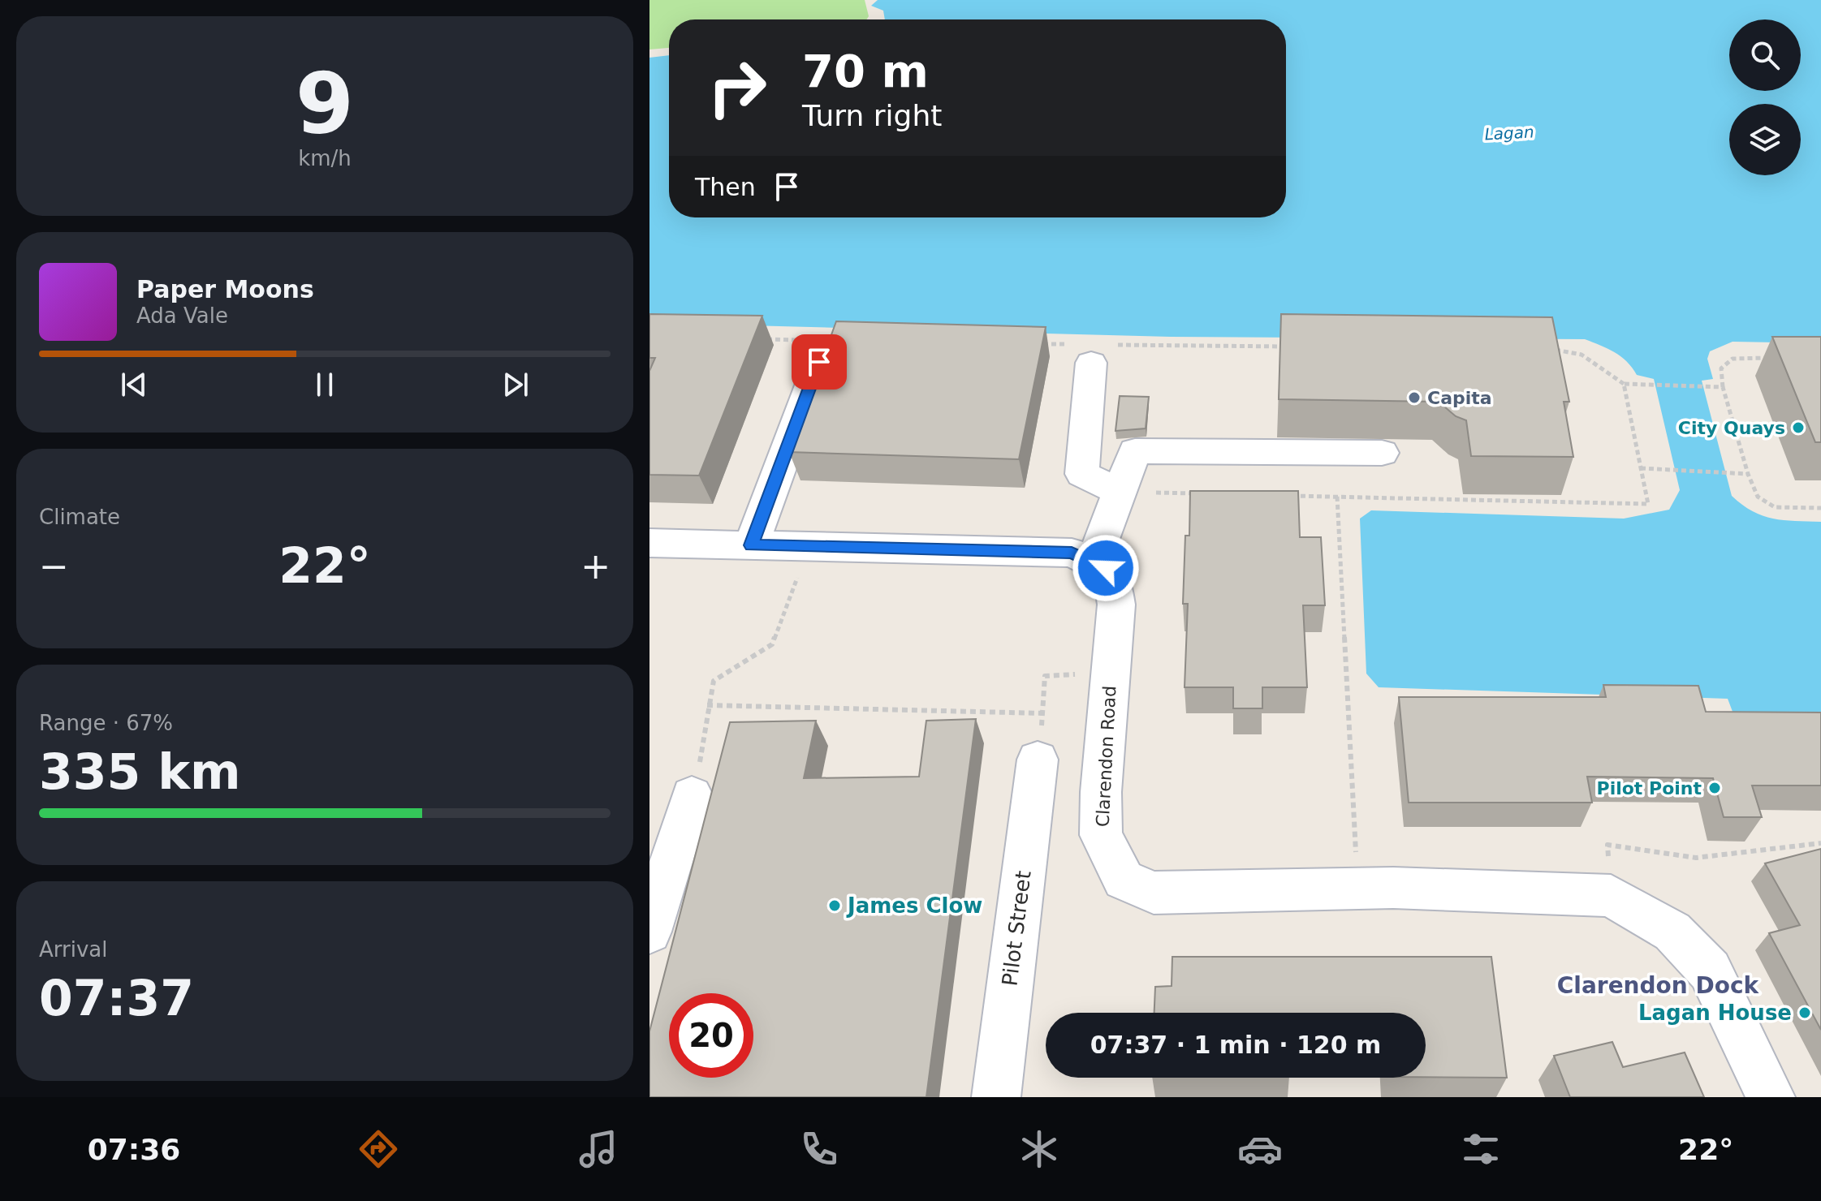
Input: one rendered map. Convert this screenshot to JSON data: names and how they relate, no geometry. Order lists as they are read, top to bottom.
{
  "streets": {
    "street": ["Clarendon Road", "Pilot Street"]
  },
  "districts": ["Clarendon Dock"],
  "water": ["Lagan"],
  "places": [
    "Capita",
    "City Quays",
    "Pilot Point",
    "James Clow",
    "Lagan House"
  ],
  "page": {
    "tile": [
      ["9", "km/h"],
      "Climate",
      ["Range · 67%", "335 km"],
      ["Arrival", "07:37"]
    ],
    "turn": ["70 m", "Turn right"],
    "then": "Then",
    "song": ["Paper Moons", "Ada Vale"],
    "heat": ["−", "22°", "+"],
    "limit": "20",
    "trip": "07:37 · 1 min · 120 m",
    "tabs": ["07:36", "22°"]
  }
}
